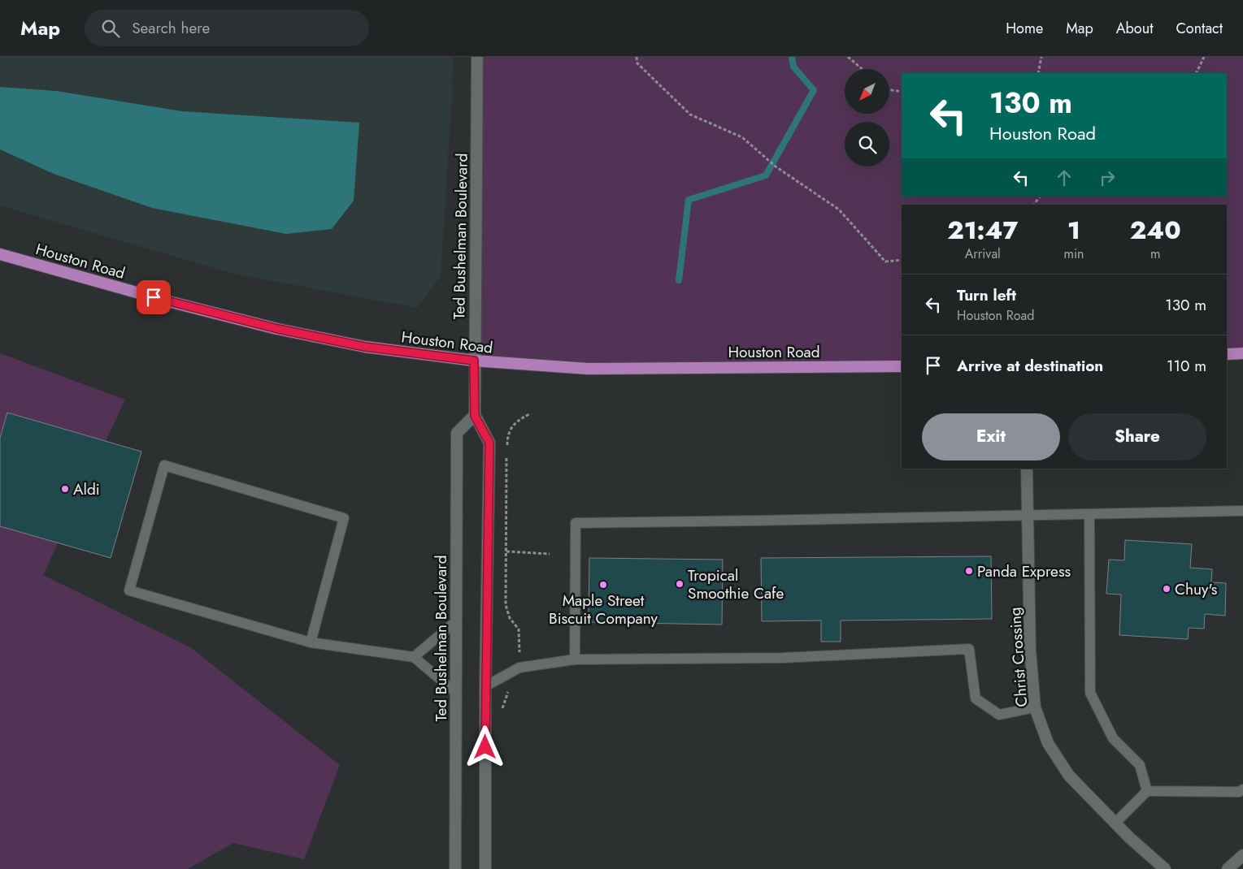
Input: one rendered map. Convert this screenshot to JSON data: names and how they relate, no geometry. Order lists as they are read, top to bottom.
{
  "streets": {
    "main road": ["Houston Road"],
    "street": ["Ted Bushelman Boulevard", "Christ Crossing"]
  },
  "crossings": [
    ["Ted Bushelman Boulevard", "Houston Road"]
  ],
  "places": [
    "Aldi",
    "Panda Express",
    "Tropical Smoothie Cafe",
    "Maple Street Biscuit Company",
    "Chuy's"
  ],
  "north": "bottom left",
  "page": {
    "header": "Map",
    "search": "Search here",
    "nav": [
      "Home",
      "Map",
      "About",
      "Contact"
    ],
    "turn": ["130 m", "Houston Road"],
    "eta": [
      "21:47",
      "Arrival",
      "1",
      "min",
      "240",
      "m"
    ],
    "list": [
      {
        "name": "Turn left",
        "note": "Houston Road",
        "value": "130 m"
      },
      {
        "name": "Arrive at destination",
        "value": "110 m"
      }
    ],
    "buttons": ["Exit", "Share"]
  }
}
